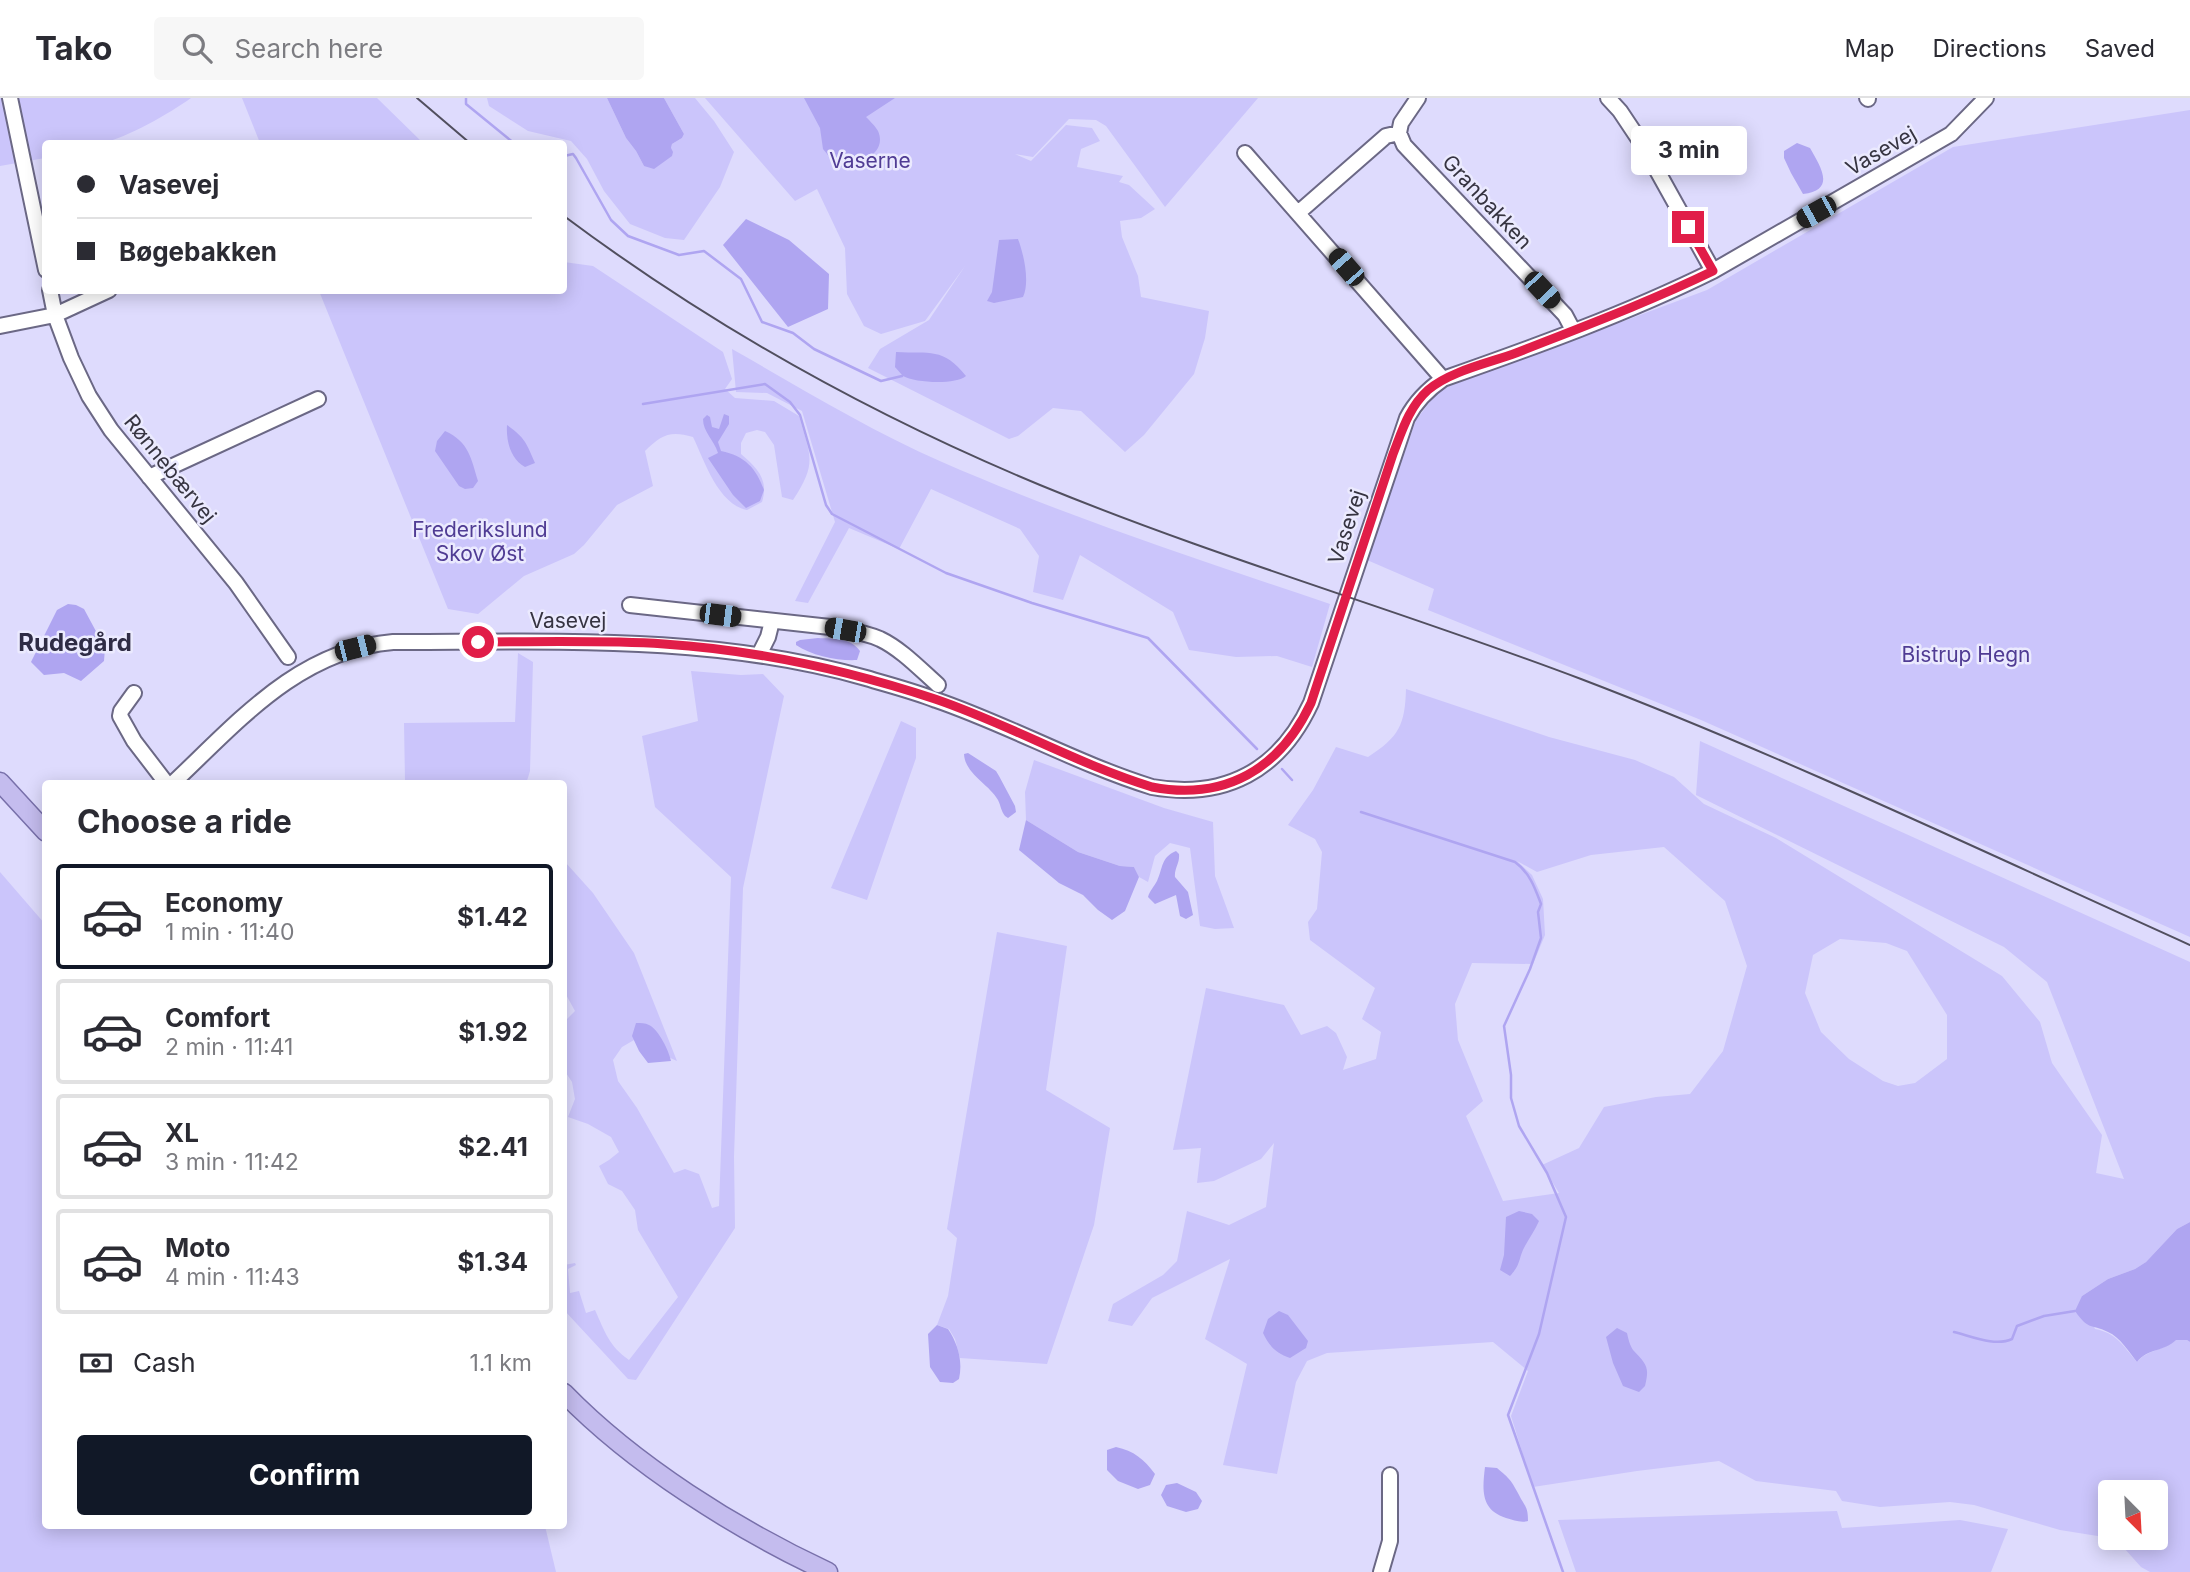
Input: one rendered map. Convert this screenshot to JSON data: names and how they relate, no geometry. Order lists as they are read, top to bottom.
{
  "streets": {
    "street": ["Vasevej", "Granbakken", "Rønnebærvej"]
  },
  "crossings": [
    ["Vasevej", "Granbakken"]
  ],
  "districts": ["Rudegård"],
  "parks": ["Vaserne", "Frederikslund Skov Øst", "Bistrup Hegn"],
  "north": "bottom right",
  "page": {
    "header": "Tako",
    "search": "Search here",
    "nav": ["Map", "Directions", "Saved"],
    "bubble": "3 min",
    "banner": ["Vasevej", "Bøgebakken"],
    "heading": "Choose a ride",
    "list": [
      {
        "name": "Economy",
        "note": "1 min · 11:40",
        "value": "$1.42"
      },
      {
        "name": "Comfort",
        "note": "2 min · 11:41",
        "value": "$1.92"
      },
      {
        "name": "XL",
        "note": "3 min · 11:42",
        "value": "$2.41"
      },
      {
        "name": "Moto",
        "note": "4 min · 11:43",
        "value": "$1.34"
      }
    ],
    "pay": ["Cash", "1.1 km"],
    "buttons": "Confirm"
  }
}
